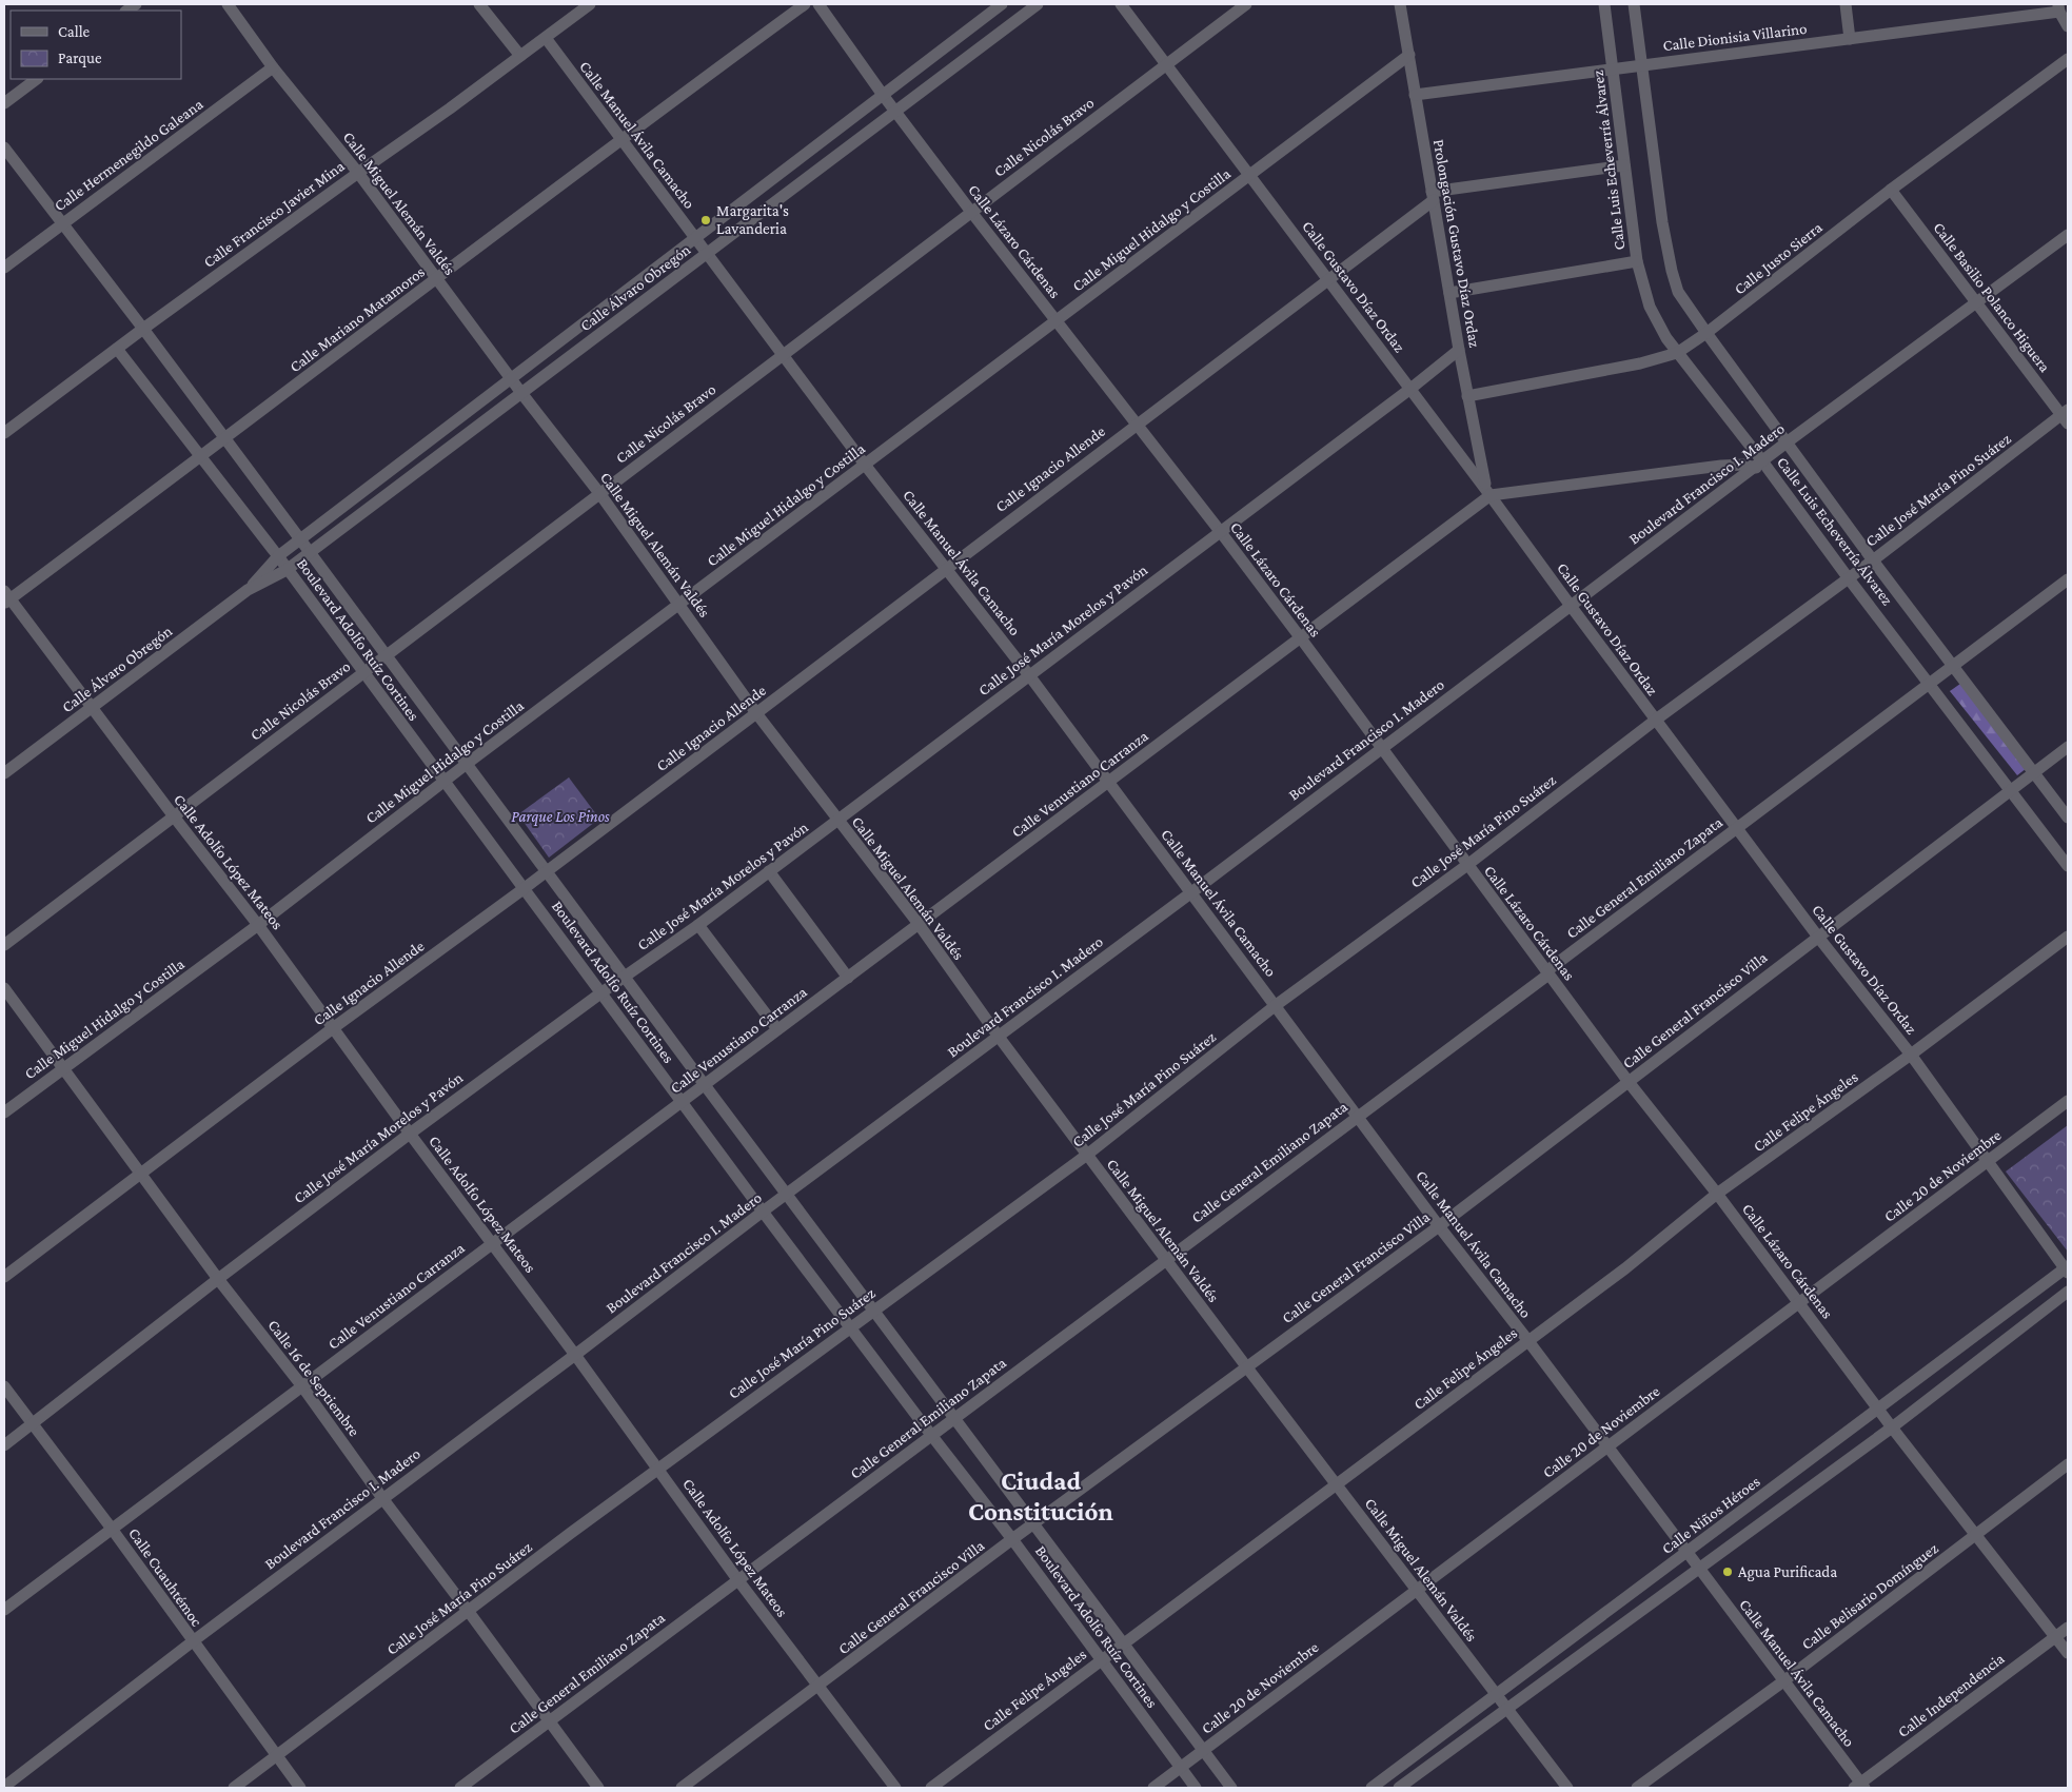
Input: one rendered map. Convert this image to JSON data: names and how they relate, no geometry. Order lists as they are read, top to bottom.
{
  "streets": {
    "street": [
      "Calle Dionisia Villarino",
      "Calle Manuel Ávila Camacho",
      "Calle Nicolás Bravo",
      "Calle Hermenegildo Galeana",
      "Calle Luis Echeverría Álvarez",
      "Calle Miguel Alemán Valdés",
      "Calle Francisco Javier Mina",
      "Calle Miguel Hidalgo y Costilla",
      "Calle Lázaro Cárdenas",
      "Prolongación Gustavo Díaz Ordaz",
      "Calle Justo Sierra",
      "Calle Gustavo Díaz Ordaz",
      "Calle Álvaro Obregón",
      "Calle Basilio Polanco Higuera",
      "Calle Mariano Matamoros",
      "Calle Ignacio Allende",
      "Boulevard Francisco I. Madero",
      "Calle José María Pino Suárez",
      "Calle José María Morelos y Pavón",
      "Boulevard Adolfo Ruíz Cortines",
      "Calle Venustiano Carranza",
      "Calle Adolfo López Mateos",
      "Calle General Emiliano Zapata",
      "Calle General Francisco Villa",
      "Calle Felipe Ángeles",
      "Calle 20 de Noviembre",
      "Calle 16 de Septiembre",
      "Calle Niños Héroes",
      "Calle Cuauhtémoc",
      "Calle Belisario Domínguez",
      "Calle Independencia"
    ]
  },
  "crossings": [
    ["Calle Dionisia Villarino", "Calle Luis Echeverría Álvarez"],
    ["Calle Dionisia Villarino", "Prolongación Gustavo Díaz Ordaz"],
    ["Calle Manuel Ávila Camacho", "Calle Nicolás Bravo"],
    ["Calle Manuel Ávila Camacho", "Calle Francisco Javier Mina"],
    ["Calle Manuel Ávila Camacho", "Calle Miguel Hidalgo y Costilla"],
    ["Calle Manuel Ávila Camacho", "Calle Álvaro Obregón"],
    ["Calle Manuel Ávila Camacho", "Calle Mariano Matamoros"],
    ["Calle Manuel Ávila Camacho", "Calle Ignacio Allende"],
    ["Calle Manuel Ávila Camacho", "Boulevard Francisco I. Madero"],
    ["Calle Manuel Ávila Camacho", "Calle José María Pino Suárez"],
    ["Calle Manuel Ávila Camacho", "Calle José María Morelos y Pavón"],
    ["Calle Manuel Ávila Camacho", "Calle Venustiano Carranza"],
    ["Calle Manuel Ávila Camacho", "Calle General Emiliano Zapata"],
    ["Calle Manuel Ávila Camacho", "Calle General Francisco Villa"],
    ["Calle Manuel Ávila Camacho", "Calle Felipe Ángeles"],
    ["Calle Manuel Ávila Camacho", "Calle 20 de Noviembre"],
    ["Calle Manuel Ávila Camacho", "Calle Niños Héroes"],
    ["Calle Manuel Ávila Camacho", "Calle Belisario Domínguez"],
    ["Calle Manuel Ávila Camacho", "Calle Independencia"],
    ["Calle Nicolás Bravo", "Calle Miguel Alemán Valdés"],
    ["Calle Nicolás Bravo", "Calle Lázaro Cárdenas"],
    ["Calle Nicolás Bravo", "Calle Gustavo Díaz Ordaz"],
    ["Calle Nicolás Bravo", "Boulevard Adolfo Ruíz Cortines"],
    ["Calle Nicolás Bravo", "Calle Adolfo López Mateos"],
    ["Calle Hermenegildo Galeana", "Calle Miguel Alemán Valdés"],
    ["Calle Hermenegildo Galeana", "Boulevard Adolfo Ruíz Cortines"],
    ["Calle Luis Echeverría Álvarez", "Calle Justo Sierra"],
    ["Calle Luis Echeverría Álvarez", "Boulevard Francisco I. Madero"],
    ["Calle Luis Echeverría Álvarez", "Calle José María Pino Suárez"],
    ["Calle Luis Echeverría Álvarez", "Calle General Emiliano Zapata"],
    ["Calle Luis Echeverría Álvarez", "Calle General Francisco Villa"],
    ["Calle Miguel Alemán Valdés", "Calle Francisco Javier Mina"],
    ["Calle Miguel Alemán Valdés", "Calle Miguel Hidalgo y Costilla"],
    ["Calle Miguel Alemán Valdés", "Calle Álvaro Obregón"],
    ["Calle Miguel Alemán Valdés", "Calle Mariano Matamoros"],
    ["Calle Miguel Alemán Valdés", "Calle Ignacio Allende"],
    ["Calle Miguel Alemán Valdés", "Boulevard Francisco I. Madero"],
    ["Calle Miguel Alemán Valdés", "Calle José María Pino Suárez"],
    ["Calle Miguel Alemán Valdés", "Calle José María Morelos y Pavón"],
    ["Calle Miguel Alemán Valdés", "Calle Venustiano Carranza"],
    ["Calle Miguel Alemán Valdés", "Calle General Emiliano Zapata"],
    ["Calle Miguel Alemán Valdés", "Calle General Francisco Villa"],
    ["Calle Miguel Alemán Valdés", "Calle Felipe Ángeles"],
    ["Calle Miguel Alemán Valdés", "Calle 20 de Noviembre"],
    ["Calle Miguel Alemán Valdés", "Calle Niños Héroes"],
    ["Calle Francisco Javier Mina", "Boulevard Adolfo Ruíz Cortines"],
    ["Calle Miguel Hidalgo y Costilla", "Calle Lázaro Cárdenas"],
    ["Calle Miguel Hidalgo y Costilla", "Prolongación Gustavo Díaz Ordaz"],
    ["Calle Miguel Hidalgo y Costilla", "Calle Gustavo Díaz Ordaz"],
    ["Calle Miguel Hidalgo y Costilla", "Boulevard Adolfo Ruíz Cortines"],
    ["Calle Miguel Hidalgo y Costilla", "Calle Adolfo López Mateos"],
    ["Calle Miguel Hidalgo y Costilla", "Calle 16 de Septiembre"],
    ["Calle Lázaro Cárdenas", "Calle Álvaro Obregón"],
    ["Calle Lázaro Cárdenas", "Calle Ignacio Allende"],
    ["Calle Lázaro Cárdenas", "Boulevard Francisco I. Madero"],
    ["Calle Lázaro Cárdenas", "Calle José María Pino Suárez"],
    ["Calle Lázaro Cárdenas", "Calle José María Morelos y Pavón"],
    ["Calle Lázaro Cárdenas", "Calle Venustiano Carranza"],
    ["Calle Lázaro Cárdenas", "Calle General Emiliano Zapata"],
    ["Calle Lázaro Cárdenas", "Calle General Francisco Villa"],
    ["Calle Lázaro Cárdenas", "Calle Felipe Ángeles"],
    ["Calle Lázaro Cárdenas", "Calle 20 de Noviembre"],
    ["Calle Lázaro Cárdenas", "Calle Niños Héroes"],
    ["Calle Lázaro Cárdenas", "Calle Belisario Domínguez"],
    ["Calle Lázaro Cárdenas", "Calle Independencia"],
    ["Prolongación Gustavo Díaz Ordaz", "Calle Justo Sierra"],
    ["Prolongación Gustavo Díaz Ordaz", "Calle Gustavo Díaz Ordaz"],
    ["Prolongación Gustavo Díaz Ordaz", "Calle Ignacio Allende"],
    ["Prolongación Gustavo Díaz Ordaz", "Calle José María Morelos y Pavón"],
    ["Prolongación Gustavo Díaz Ordaz", "Calle Venustiano Carranza"],
    ["Calle Justo Sierra", "Calle Basilio Polanco Higuera"],
    ["Calle Gustavo Díaz Ordaz", "Calle Ignacio Allende"],
    ["Calle Gustavo Díaz Ordaz", "Boulevard Francisco I. Madero"],
    ["Calle Gustavo Díaz Ordaz", "Calle José María Pino Suárez"],
    ["Calle Gustavo Díaz Ordaz", "Calle José María Morelos y Pavón"],
    ["Calle Gustavo Díaz Ordaz", "Calle Venustiano Carranza"],
    ["Calle Gustavo Díaz Ordaz", "Calle General Emiliano Zapata"],
    ["Calle Gustavo Díaz Ordaz", "Calle General Francisco Villa"],
    ["Calle Gustavo Díaz Ordaz", "Calle Felipe Ángeles"],
    ["Calle Gustavo Díaz Ordaz", "Calle 20 de Noviembre"],
    ["Calle Gustavo Díaz Ordaz", "Calle Niños Héroes"],
    ["Calle Álvaro Obregón", "Boulevard Adolfo Ruíz Cortines"],
    ["Calle Álvaro Obregón", "Calle Adolfo López Mateos"],
    ["Calle Basilio Polanco Higuera", "Boulevard Francisco I. Madero"],
    ["Calle Basilio Polanco Higuera", "Calle José María Pino Suárez"],
    ["Calle Mariano Matamoros", "Boulevard Adolfo Ruíz Cortines"],
    ["Calle Mariano Matamoros", "Calle Adolfo López Mateos"],
    ["Calle Ignacio Allende", "Boulevard Adolfo Ruíz Cortines"],
    ["Calle Ignacio Allende", "Calle Adolfo López Mateos"],
    ["Calle Ignacio Allende", "Calle 16 de Septiembre"],
    ["Boulevard Francisco I. Madero", "Boulevard Adolfo Ruíz Cortines"],
    ["Boulevard Francisco I. Madero", "Calle Adolfo López Mateos"],
    ["Boulevard Francisco I. Madero", "Calle 16 de Septiembre"],
    ["Boulevard Francisco I. Madero", "Calle Cuauhtémoc"],
    ["Calle José María Pino Suárez", "Boulevard Adolfo Ruíz Cortines"],
    ["Calle José María Pino Suárez", "Calle Adolfo López Mateos"],
    ["Calle José María Pino Suárez", "Calle 16 de Septiembre"],
    ["Calle José María Pino Suárez", "Calle Cuauhtémoc"],
    ["Calle José María Morelos y Pavón", "Boulevard Adolfo Ruíz Cortines"],
    ["Calle José María Morelos y Pavón", "Calle Adolfo López Mateos"],
    ["Calle José María Morelos y Pavón", "Calle 16 de Septiembre"],
    ["Calle José María Morelos y Pavón", "Calle Cuauhtémoc"],
    ["Boulevard Adolfo Ruíz Cortines", "Calle Venustiano Carranza"],
    ["Boulevard Adolfo Ruíz Cortines", "Calle General Emiliano Zapata"],
    ["Boulevard Adolfo Ruíz Cortines", "Calle General Francisco Villa"],
    ["Boulevard Adolfo Ruíz Cortines", "Calle Felipe Ángeles"],
    ["Boulevard Adolfo Ruíz Cortines", "Calle 20 de Noviembre"],
    ["Calle Venustiano Carranza", "Calle Adolfo López Mateos"],
    ["Calle Venustiano Carranza", "Calle 16 de Septiembre"],
    ["Calle Venustiano Carranza", "Calle Cuauhtémoc"],
    ["Calle Adolfo López Mateos", "Calle General Emiliano Zapata"],
    ["Calle Adolfo López Mateos", "Calle General Francisco Villa"],
    ["Calle General Emiliano Zapata", "Calle 16 de Septiembre"]
  ],
  "districts": ["Ciudad Constitución"],
  "parks": ["Parque Los Pinos"],
  "places": ["Margarita's Lavanderia", "Agua Purificada"],
  "legend": ["Calle", "Parque"]
}
